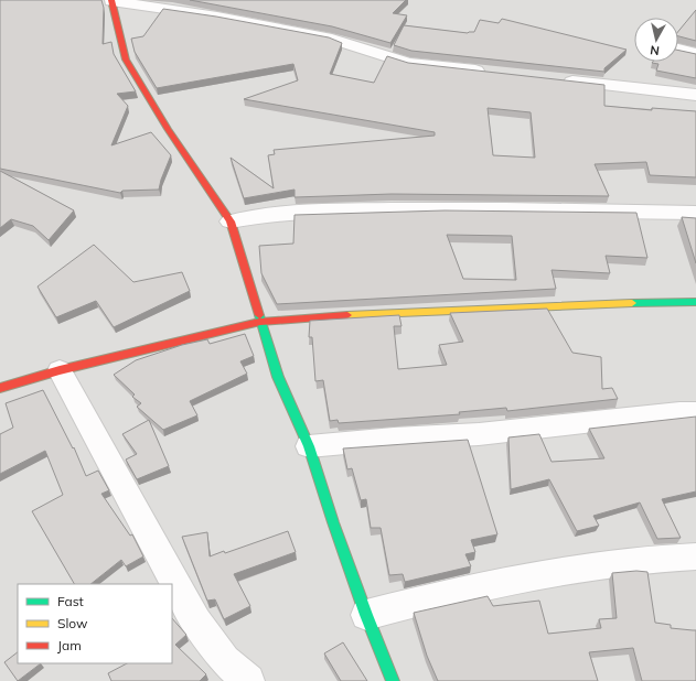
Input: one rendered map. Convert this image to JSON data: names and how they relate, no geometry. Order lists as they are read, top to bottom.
{
  "legend": ["Fast", "Slow", "Jam"],
  "north": "bottom"
}
